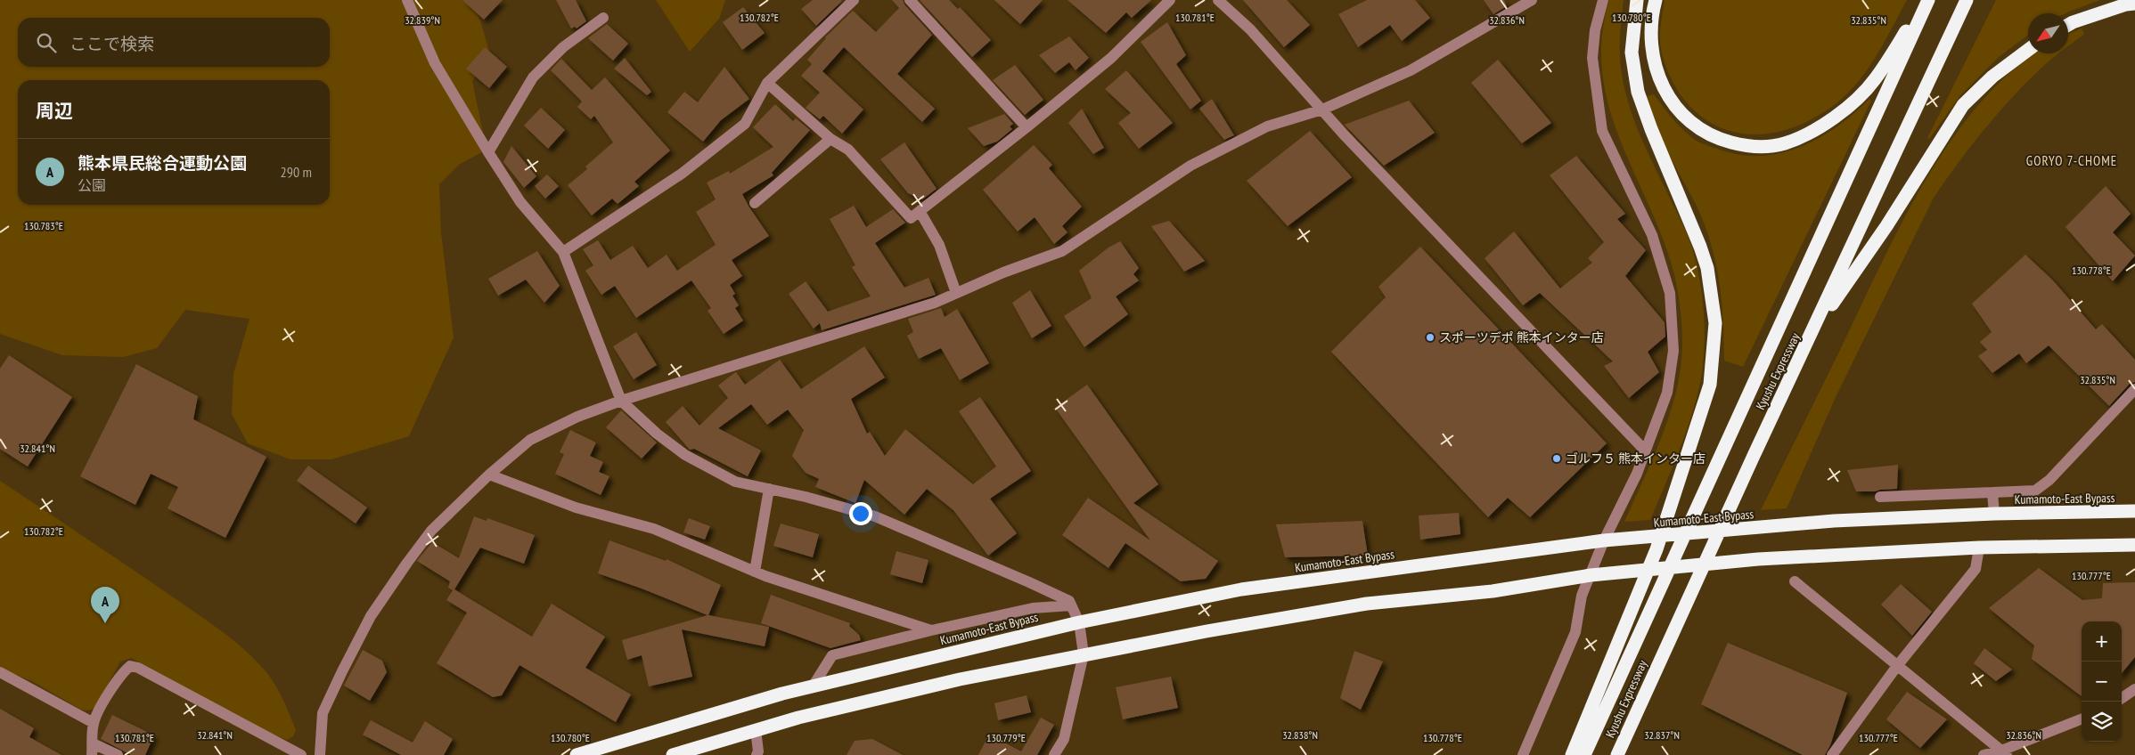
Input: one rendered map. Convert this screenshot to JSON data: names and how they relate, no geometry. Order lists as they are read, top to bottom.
{
  "streets": {
    "highway": ["Kyushu Expressway", "Kumamoto-East Bypass"]
  },
  "districts": ["GORYO 7-CHOME"],
  "places": ["スポーツデポ 熊本インター店", "ゴルフ５ 熊本インター店"],
  "north": "bottom left",
  "page": {
    "search": "ここで検索",
    "heading": "周辺",
    "list": [
      {
        "mark": "A",
        "name": "熊本県民総合運動公園",
        "note": "公園",
        "value": "290 m"
      }
    ],
    "pins": "A",
    "map_buttons": ["+", "−"]
  },
  "coordinates": [
    "130.782°E",
    "130.780°E",
    "130.781°E",
    "32.835°N",
    "32.839°N",
    "32.836°N",
    "130.783°E",
    "130.778°E",
    "32.841°N",
    "130.777°E",
    "32.838°N",
    "32.837°N",
    "130.779°E"
  ]
}
